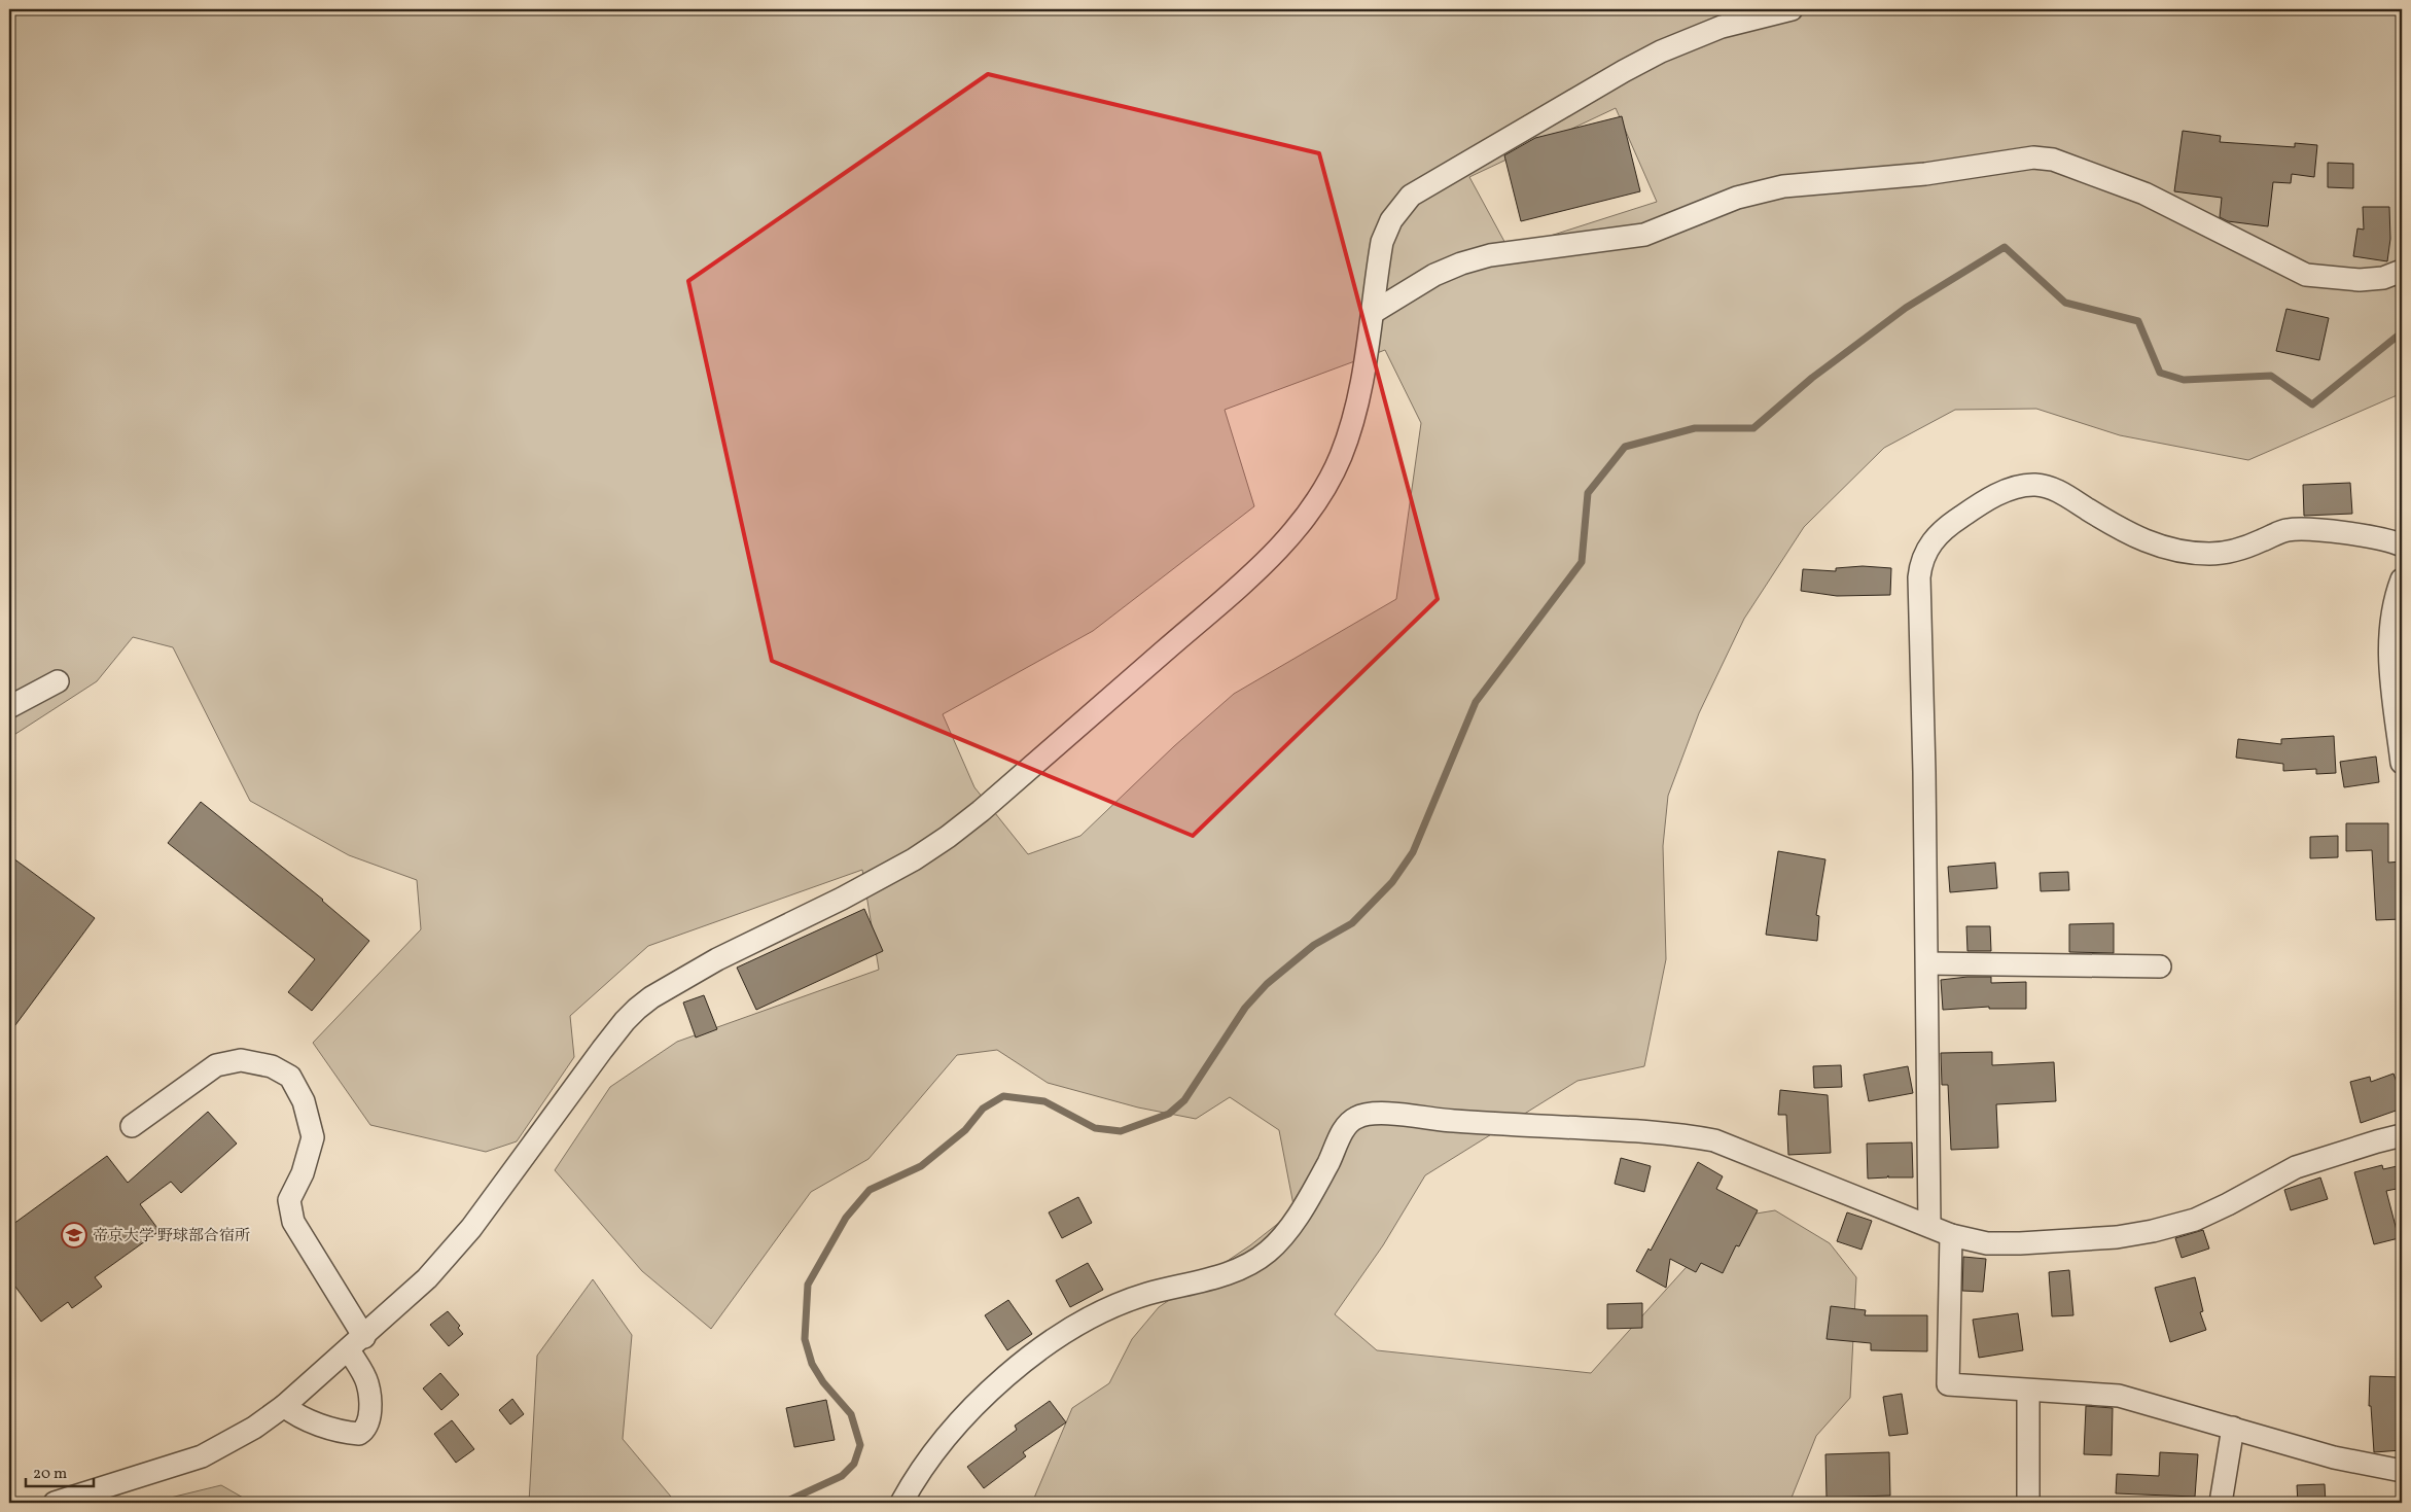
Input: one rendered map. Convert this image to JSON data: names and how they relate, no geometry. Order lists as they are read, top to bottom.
{
  "places": {
    "school or university": ["帝京大学 野球部合宿所"]
  },
  "scale_bar": "20 m"
}
